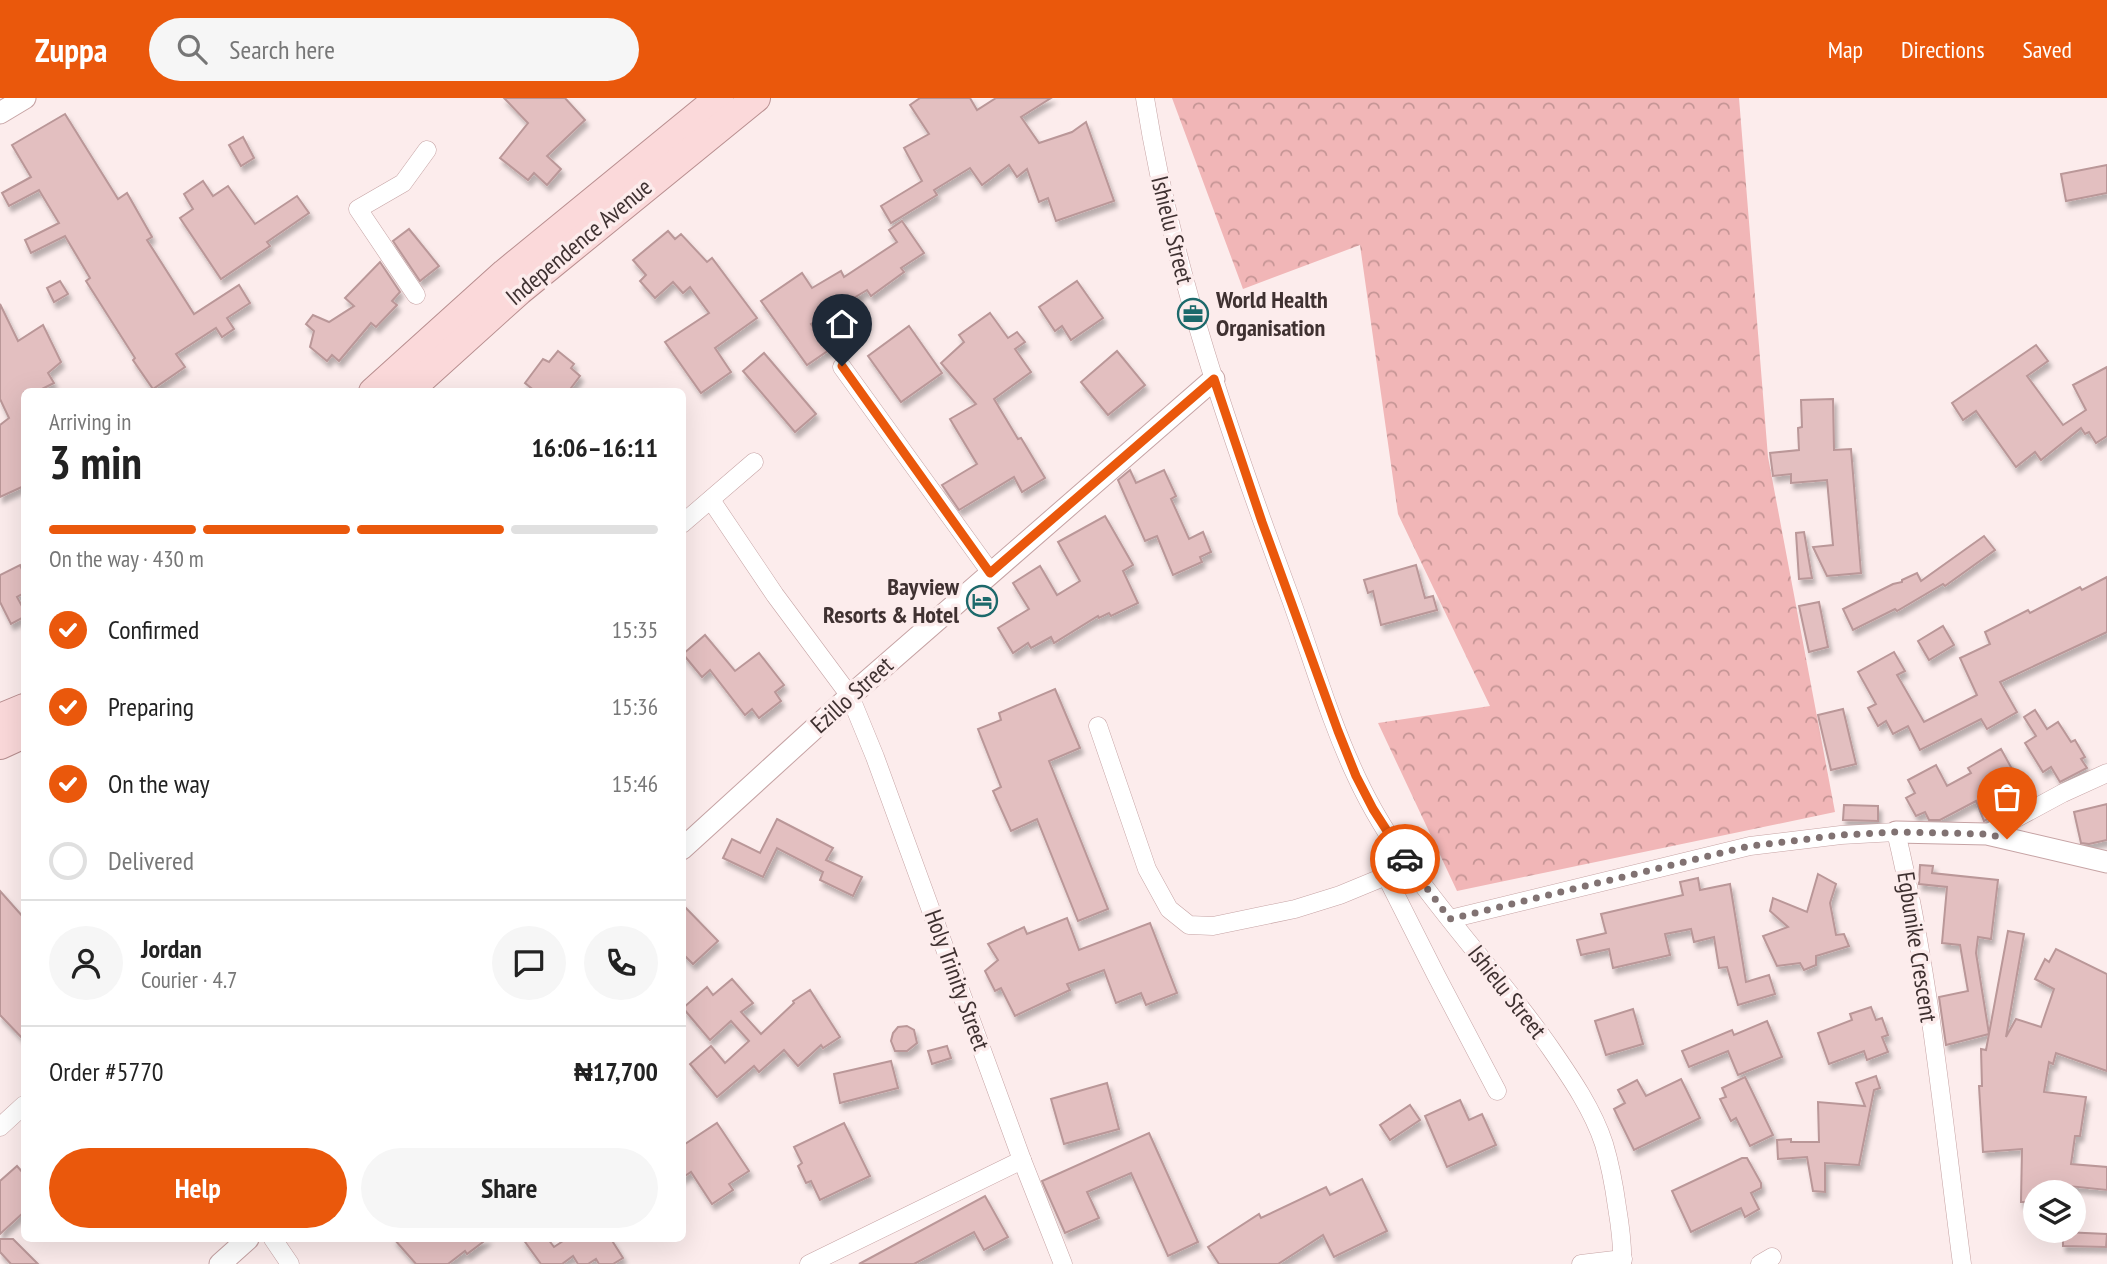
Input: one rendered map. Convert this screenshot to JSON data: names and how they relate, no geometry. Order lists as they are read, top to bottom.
{
  "streets": {
    "main road": ["Independence Avenue"],
    "street": [
      "Ishielu Street",
      "Ezillo Street",
      "Egbunike Crescent",
      "Holy Trinity Street"
    ]
  },
  "crossings": [
    ["Ishielu Street", "Ezillo Street"],
    ["Ezillo Street", "Holy Trinity Street"]
  ],
  "places": {
    "office": ["World Health Organisation"],
    "hotel": ["Bayview Resorts & Hotel"]
  },
  "page": {
    "header": "Zuppa",
    "search": "Search here",
    "nav": ["Map", "Directions", "Saved"],
    "heading": ["3 min", "Arriving in", "16:06–16:11"],
    "panel": [
      "Jordan",
      "Courier · 4.7",
      "Order #5770",
      "₦17,700"
    ],
    "bar": "On the way · 430 m",
    "list": [
      ["Confirmed", "15:35"],
      ["Preparing", "15:36"],
      ["On the way", "15:46"],
      "Delivered"
    ],
    "buttons": ["Help", "Share"]
  }
}
